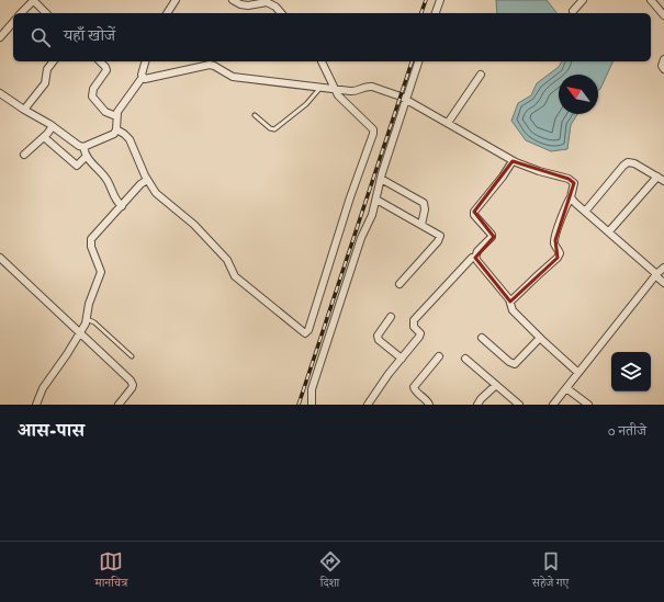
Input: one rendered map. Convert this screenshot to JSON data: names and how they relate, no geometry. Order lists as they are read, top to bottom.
{
  "north": "top left",
  "page": {
    "search": "यहाँ खोजें",
    "heading": ["आस-पास", "0 नतीजे"],
    "nav": ["मानचित्र", "दिशा", "सहेजे गए"]
  }
}
